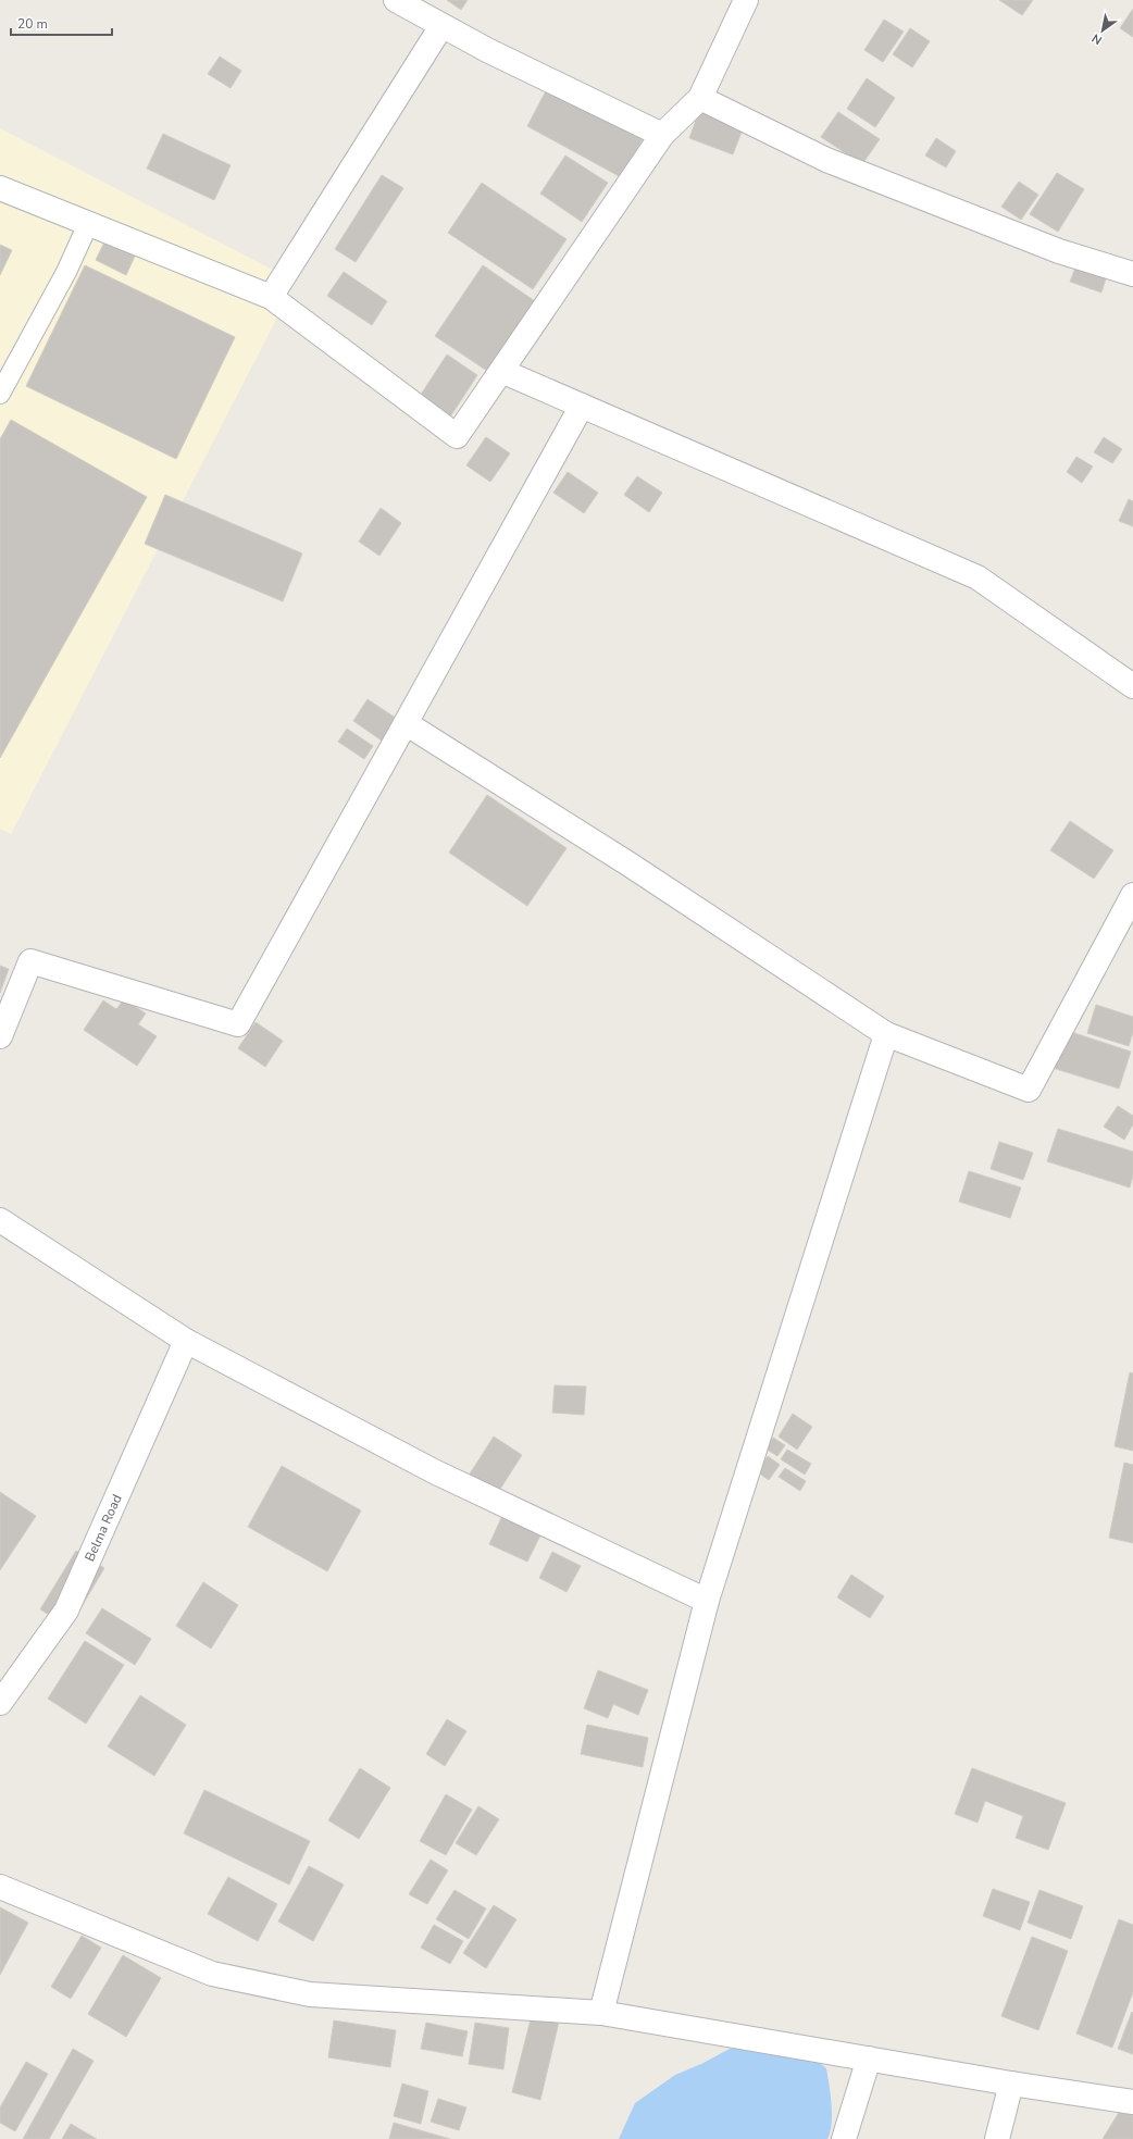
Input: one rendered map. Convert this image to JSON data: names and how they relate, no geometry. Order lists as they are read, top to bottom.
{
  "streets": {
    "street": ["Belma Road"]
  },
  "scale_bar": "20 m",
  "north": "bottom left"
}
